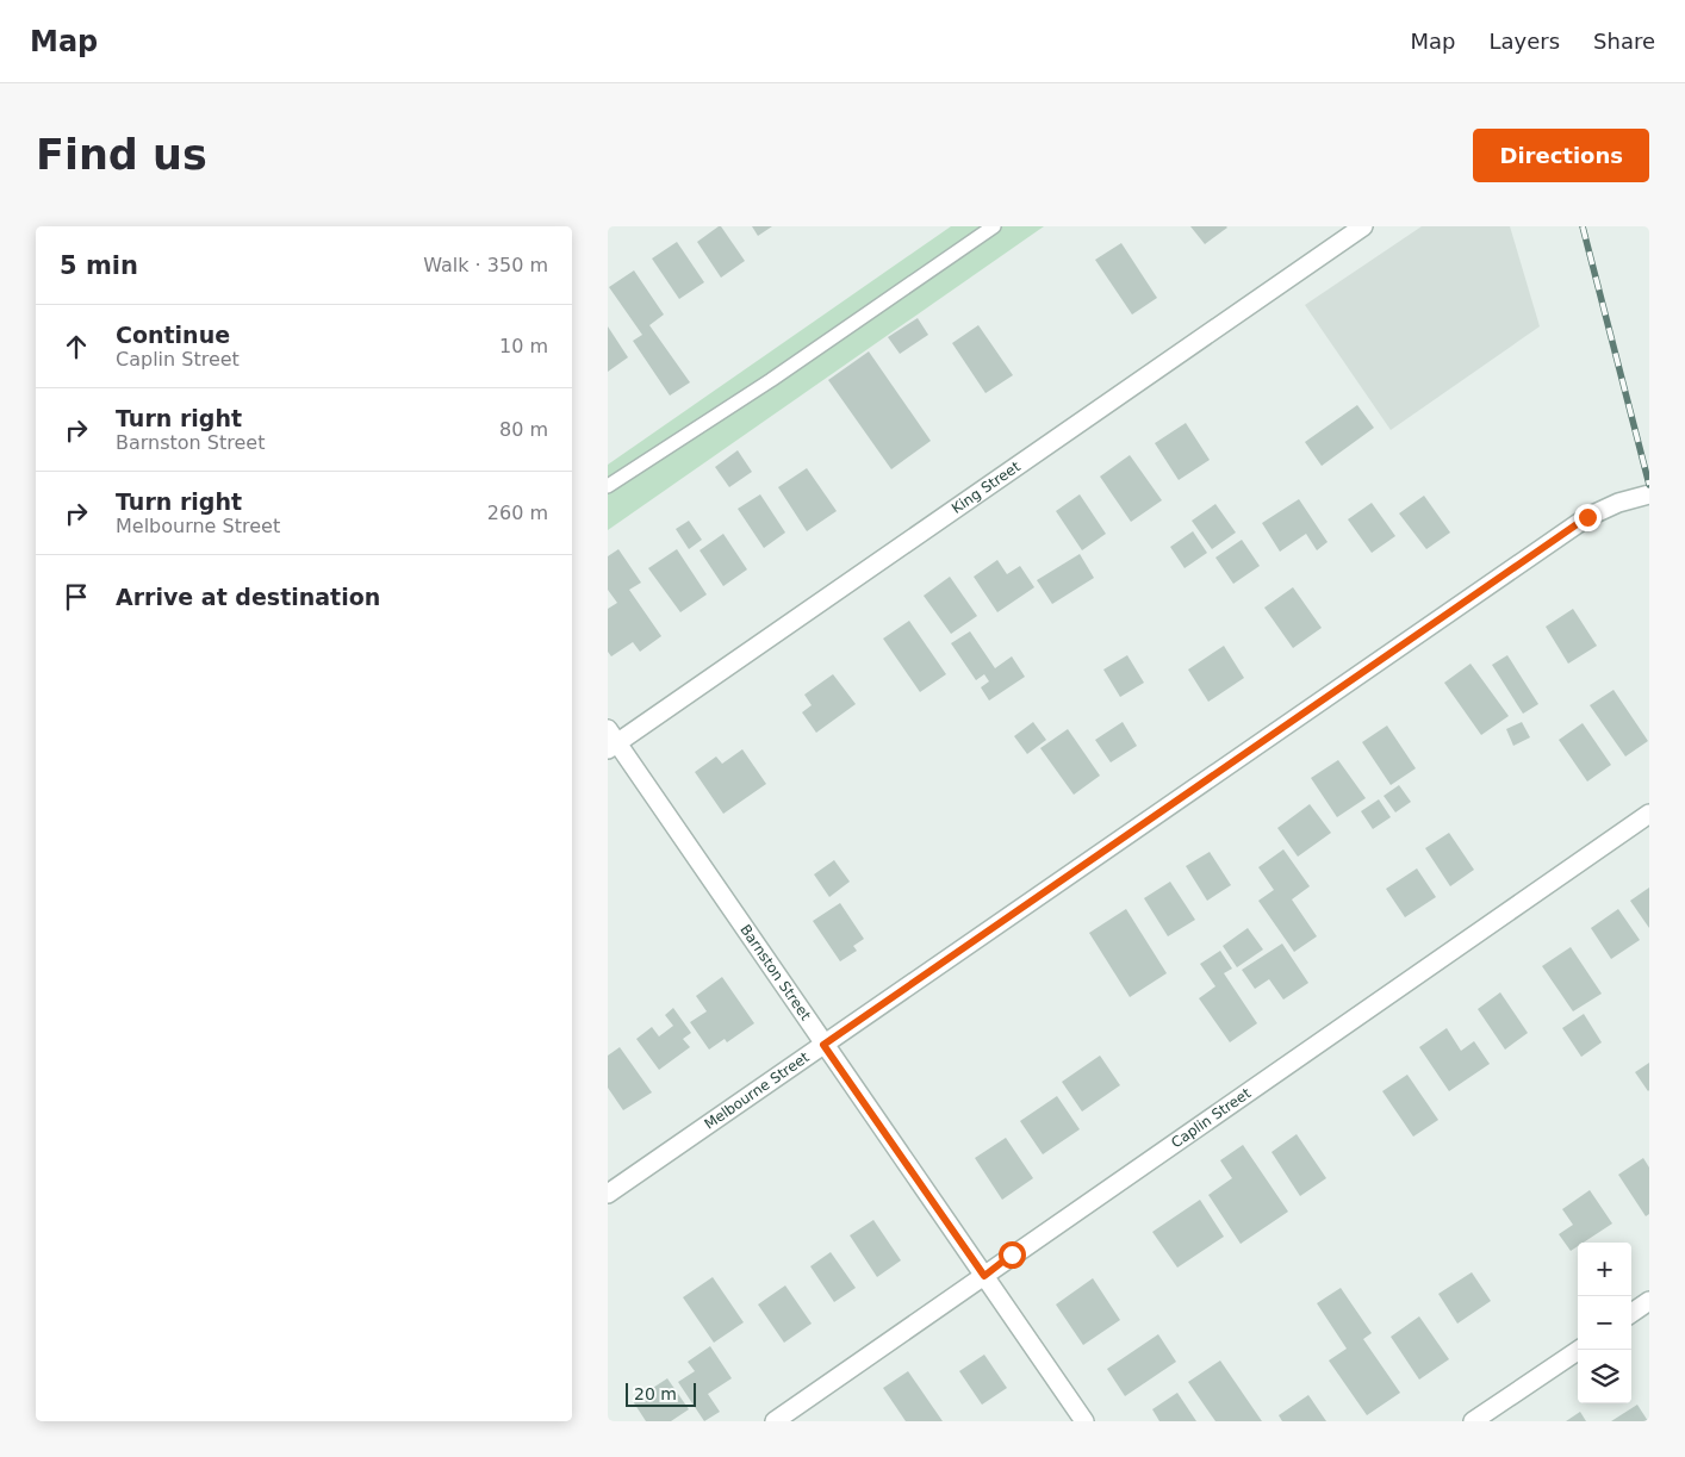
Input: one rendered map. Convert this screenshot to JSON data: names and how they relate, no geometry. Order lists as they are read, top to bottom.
{
  "streets": {
    "street": [
      "King Street",
      "Barnston Street",
      "Melbourne Street",
      "Caplin Street"
    ]
  },
  "crossings": [
    ["King Street", "Barnston Street"],
    ["Barnston Street", "Melbourne Street"],
    ["Barnston Street", "Caplin Street"]
  ],
  "scale_bar": "20 m",
  "page": {
    "header": "Map",
    "nav": ["Map", "Layers", "Share"],
    "buttons": "Directions",
    "title": "Find us",
    "heading": ["5 min", "Walk · 350 m"],
    "list": [
      ["Continue", "Caplin Street", "10 m"],
      ["Turn right", "Barnston Street", "80 m"],
      ["Turn right", "Melbourne Street", "260 m"],
      "Arrive at destination"
    ],
    "map_buttons": ["+", "−"],
    "scale": "20 m"
  }
}
